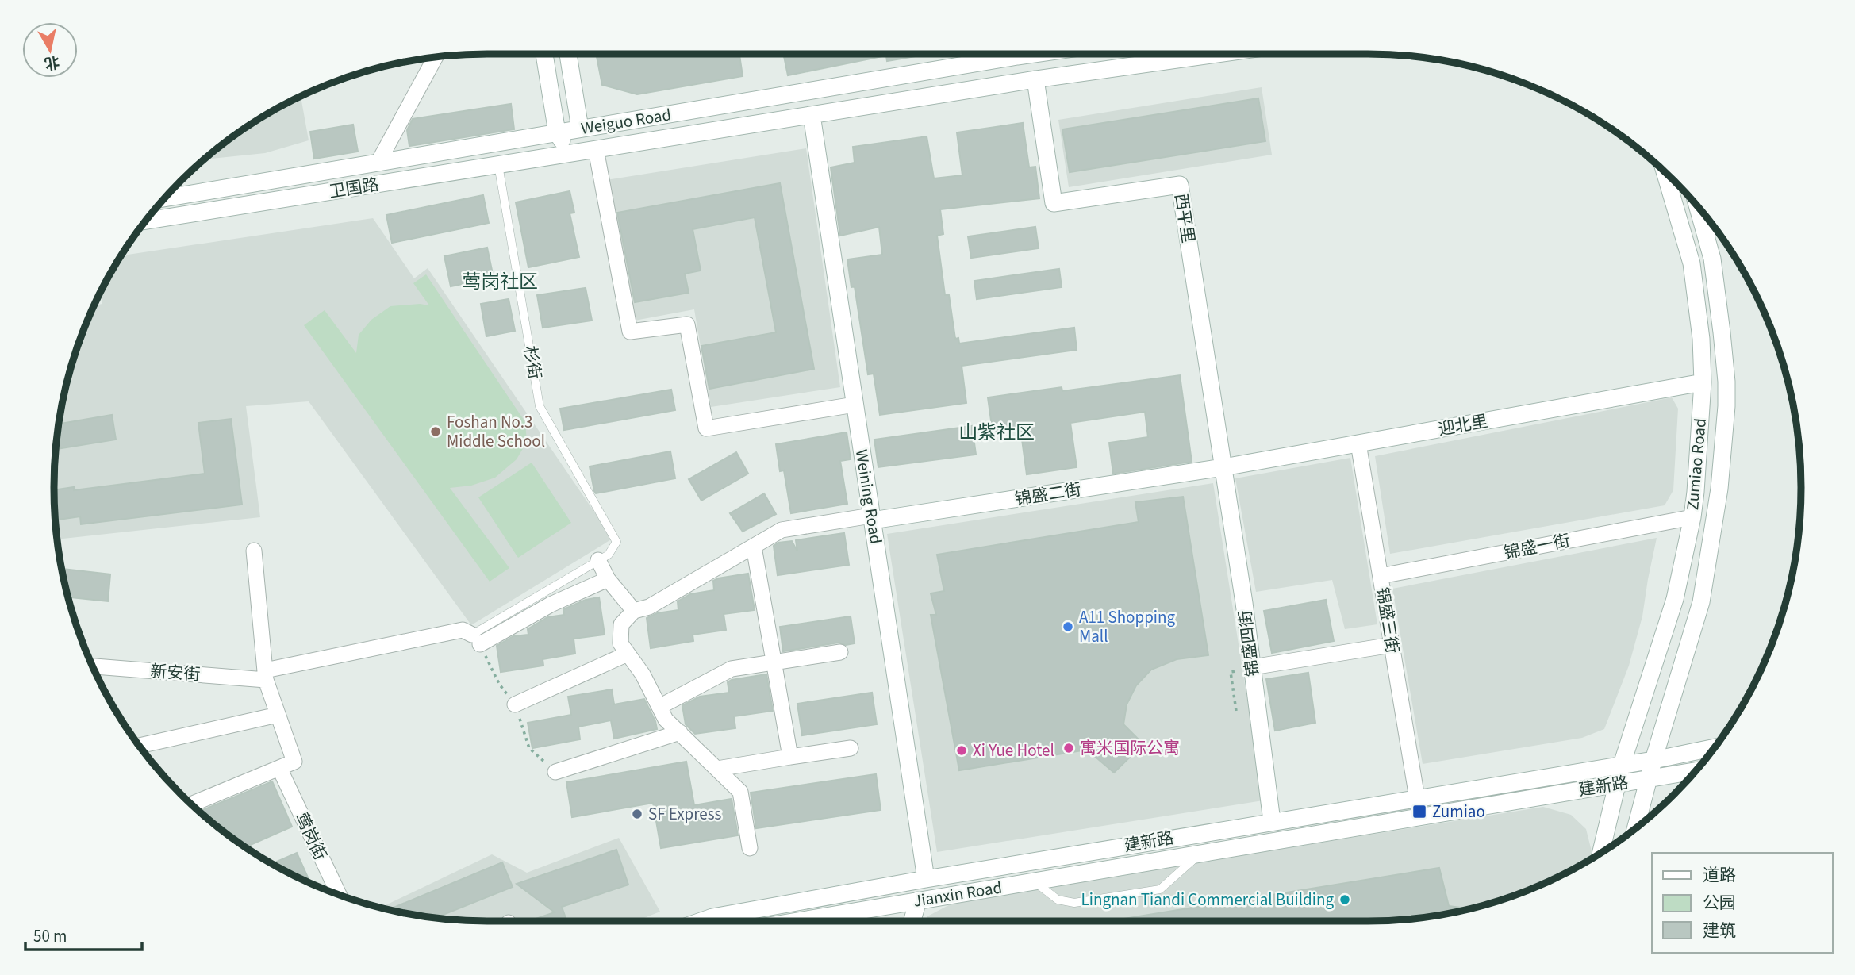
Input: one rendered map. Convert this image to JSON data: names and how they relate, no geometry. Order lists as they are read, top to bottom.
{
  "streets": {
    "main road": [
      "Weiguo Road",
      "卫国路",
      "西平里",
      "迎北里",
      "Zumiao Road",
      "锦盛二街",
      "Weining Road",
      "锦盛四街",
      "建新路",
      "Jianxin Road"
    ],
    "street": [
      "锦盛一街",
      "锦盛三街",
      "新安街",
      "莺岗街"
    ],
    "lane": ["杉街"]
  },
  "crossings": [
    ["卫国路", "西平里"],
    ["卫国路", "杉街"],
    ["卫国路", "Weining Road"],
    ["西平里", "迎北里"],
    ["西平里", "锦盛二街"],
    ["西平里", "锦盛四街"],
    ["迎北里", "Zumiao Road"],
    ["迎北里", "锦盛二街"],
    ["迎北里", "锦盛三街"],
    ["迎北里", "锦盛四街"],
    ["Zumiao Road", "锦盛一街"],
    ["Zumiao Road", "建新路"],
    ["锦盛二街", "Weining Road"],
    ["锦盛二街", "锦盛四街"],
    ["Weining Road", "建新路"],
    ["锦盛一街", "锦盛三街"],
    ["锦盛三街", "建新路"],
    ["锦盛四街", "建新路"],
    ["建新路", "Jianxin Road"]
  ],
  "districts": ["莺岗社区", "山紫社区"],
  "places": {
    "other": [
      "Foshan No.3 Middle School",
      "A11 Shopping Mall",
      "寓米国际公寓",
      "Xi Yue Hotel",
      "SF Express",
      "Lingnan Tiandi Commercial Building"
    ],
    "transit": ["Zumiao"]
  },
  "legend": ["道路", "公园", "建筑"],
  "scale_bar": "50 m",
  "north": "bottom"
}
